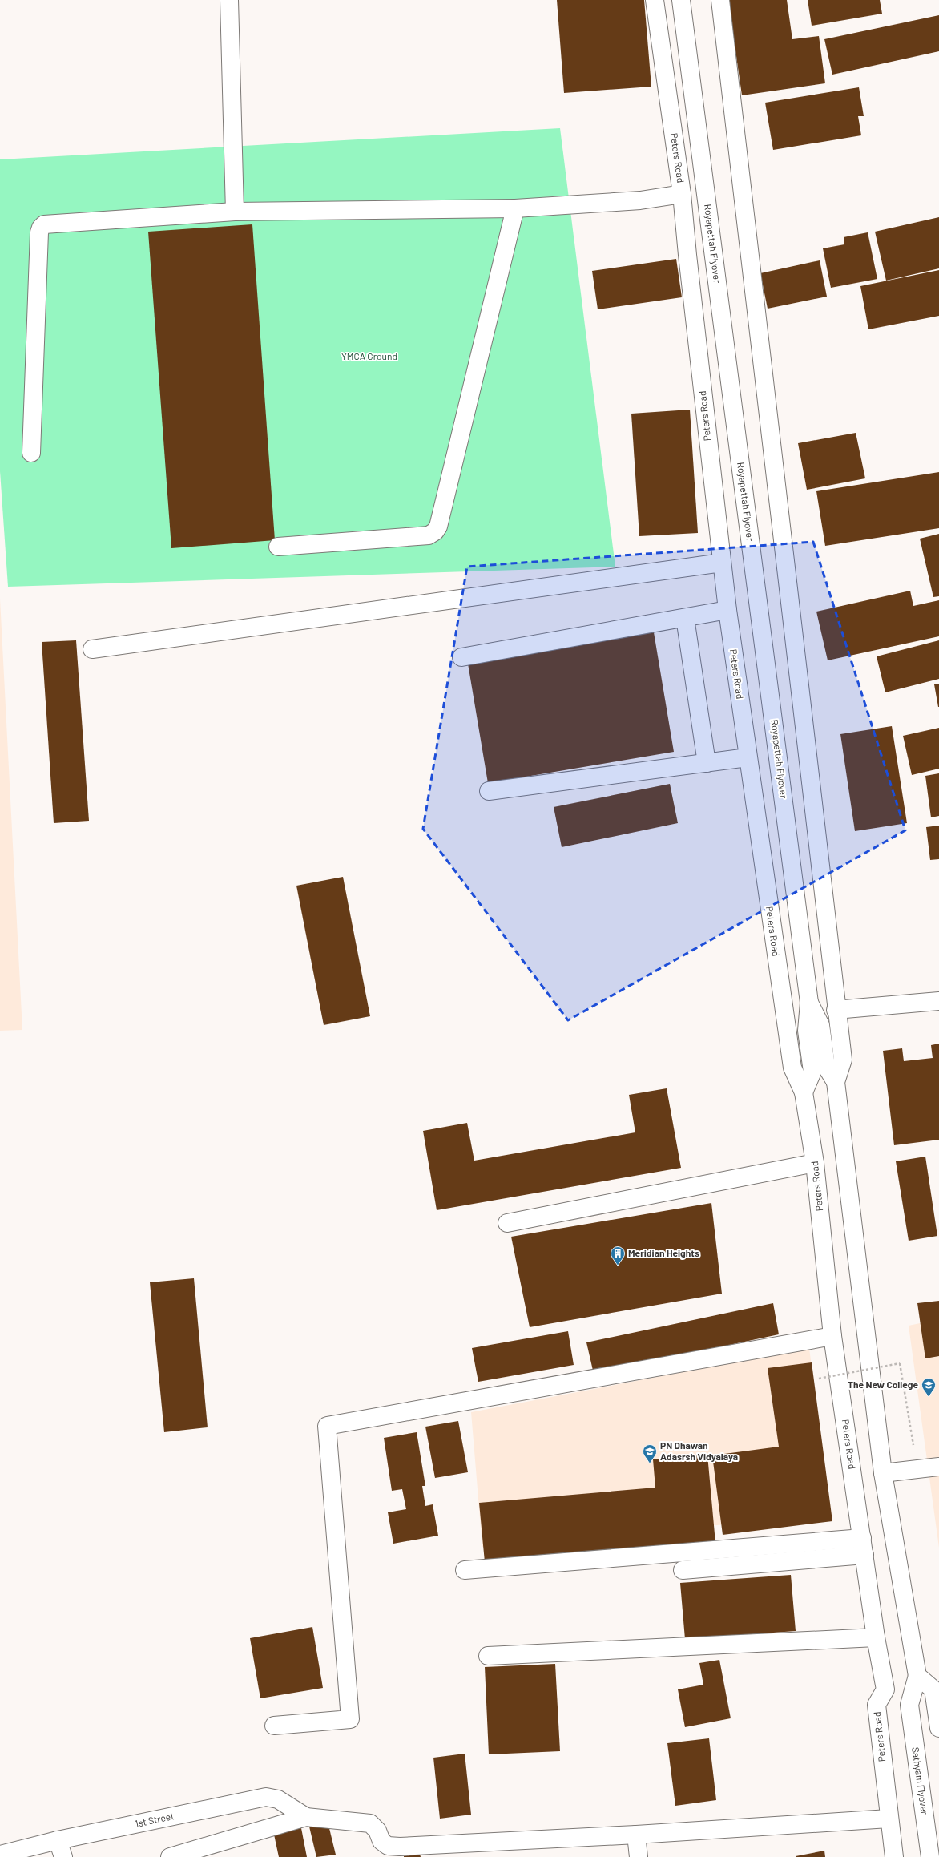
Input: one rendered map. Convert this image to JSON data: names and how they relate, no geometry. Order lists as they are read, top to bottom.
{
  "streets": {
    "main road": [
      "Peters Road",
      "Royapettah Flyover",
      "Sathyam Flyover",
      "1st Street"
    ]
  },
  "crossings": [
    ["Peters Road", "Royapettah Flyover"]
  ],
  "parks": ["YMCA Ground"],
  "places": {
    "building": ["Meridian Heights"],
    "school or university": ["The New College", "PN Dhawan Adasrsh Vidyalaya"]
  }
}
